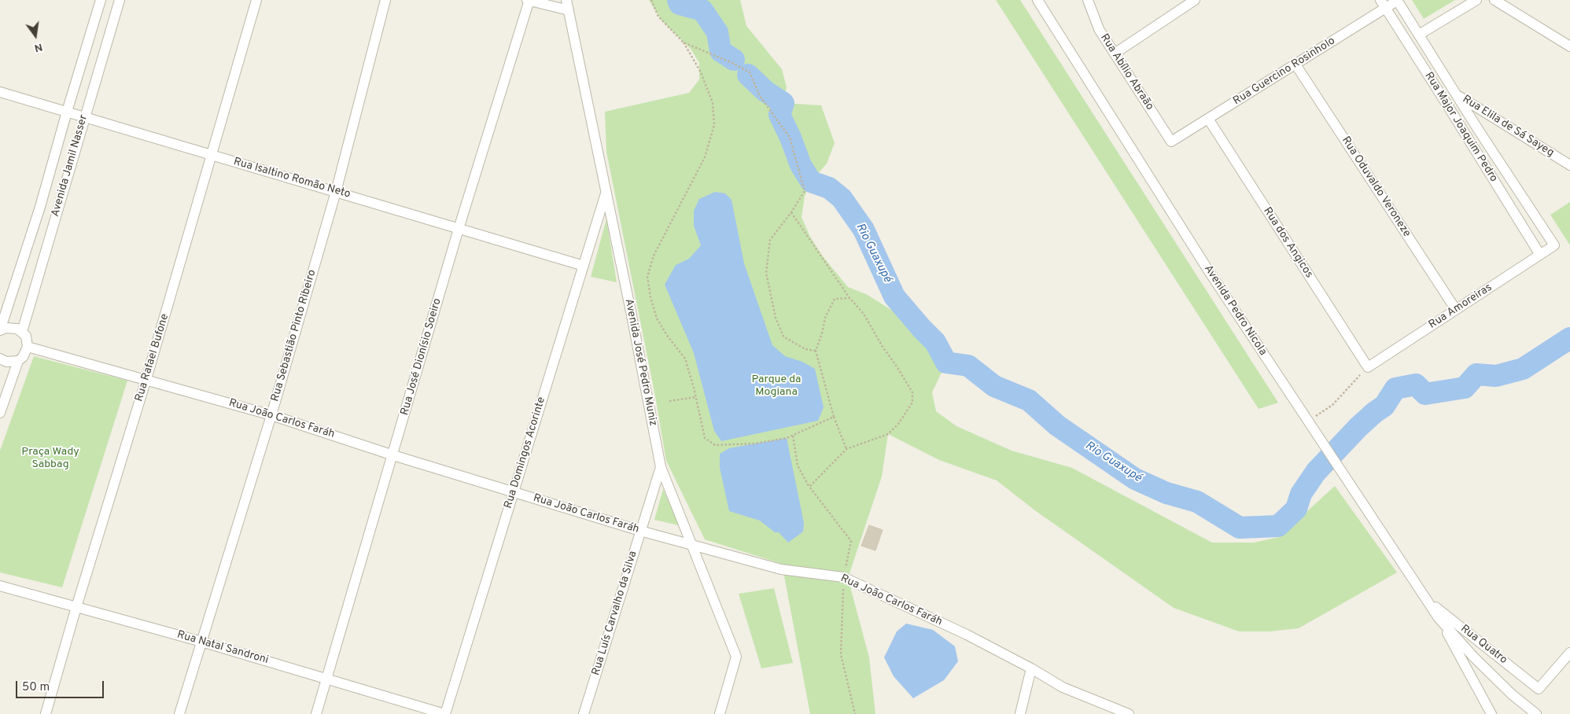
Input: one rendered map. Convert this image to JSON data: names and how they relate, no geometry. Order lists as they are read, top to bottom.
{
  "streets": {
    "street": [
      "Rua Guercino Rosinholo",
      "Rua Abílio Abraão",
      "Rua Elila de Sá Sayeg",
      "Rua Major Joaquim Pedro",
      "Avenida Jamil Nasser",
      "Rua Isaltino Romão Neto",
      "Rua Oduvaldo Veroneze",
      "Rua dos Angicos",
      "Rua Amoreiras",
      "Avenida Pedro Nicola",
      "Rua Sebastião Pinto Ribeiro",
      "Rua José Dionísio Soeiro",
      "Rua Rafael Bufone",
      "Avenida José Pedro Muniz",
      "Rua João Carlos Faráh",
      "Rua Domingos Acorinte",
      "Rua Luís Carvalho da Silva",
      "Rua Quatro",
      "Rua Natal Sandroni"
    ]
  },
  "crossings": [
    ["Rua Guercino Rosinholo", "Rua Abílio Abraão"],
    ["Rua Guercino Rosinholo", "Rua Major Joaquim Pedro"],
    ["Rua Guercino Rosinholo", "Rua Oduvaldo Veroneze"],
    ["Rua Guercino Rosinholo", "Rua dos Angicos"],
    ["Rua Elila de Sá Sayeg", "Rua Major Joaquim Pedro"],
    ["Rua Major Joaquim Pedro", "Rua Amoreiras"],
    ["Avenida Jamil Nasser", "Rua Isaltino Romão Neto"],
    ["Rua Isaltino Romão Neto", "Rua Sebastião Pinto Ribeiro"],
    ["Rua Isaltino Romão Neto", "Rua José Dionísio Soeiro"],
    ["Rua Isaltino Romão Neto", "Rua Rafael Bufone"],
    ["Rua Isaltino Romão Neto", "Rua Domingos Acorinte"],
    ["Rua Oduvaldo Veroneze", "Rua Amoreiras"],
    ["Rua dos Angicos", "Rua Amoreiras"],
    ["Avenida Pedro Nicola", "Rua Quatro"],
    ["Rua Sebastião Pinto Ribeiro", "Rua João Carlos Faráh"],
    ["Rua Sebastião Pinto Ribeiro", "Rua Natal Sandroni"],
    ["Rua José Dionísio Soeiro", "Rua João Carlos Faráh"],
    ["Rua José Dionísio Soeiro", "Rua Natal Sandroni"],
    ["Rua Rafael Bufone", "Rua João Carlos Faráh"],
    ["Rua Rafael Bufone", "Rua Natal Sandroni"],
    ["Avenida José Pedro Muniz", "Rua João Carlos Faráh"],
    ["Avenida José Pedro Muniz", "Rua Domingos Acorinte"],
    ["Avenida José Pedro Muniz", "Rua Luís Carvalho da Silva"],
    ["Rua João Carlos Faráh", "Rua Domingos Acorinte"],
    ["Rua João Carlos Faráh", "Rua Luís Carvalho da Silva"],
    ["Rua Domingos Acorinte", "Rua Natal Sandroni"]
  ],
  "water": ["Rio Guaxupé"],
  "parks": ["Parque da Mogiana", "Praça Wady Sabbag"],
  "scale_bar": "50 m",
  "north": "bottom"
}
